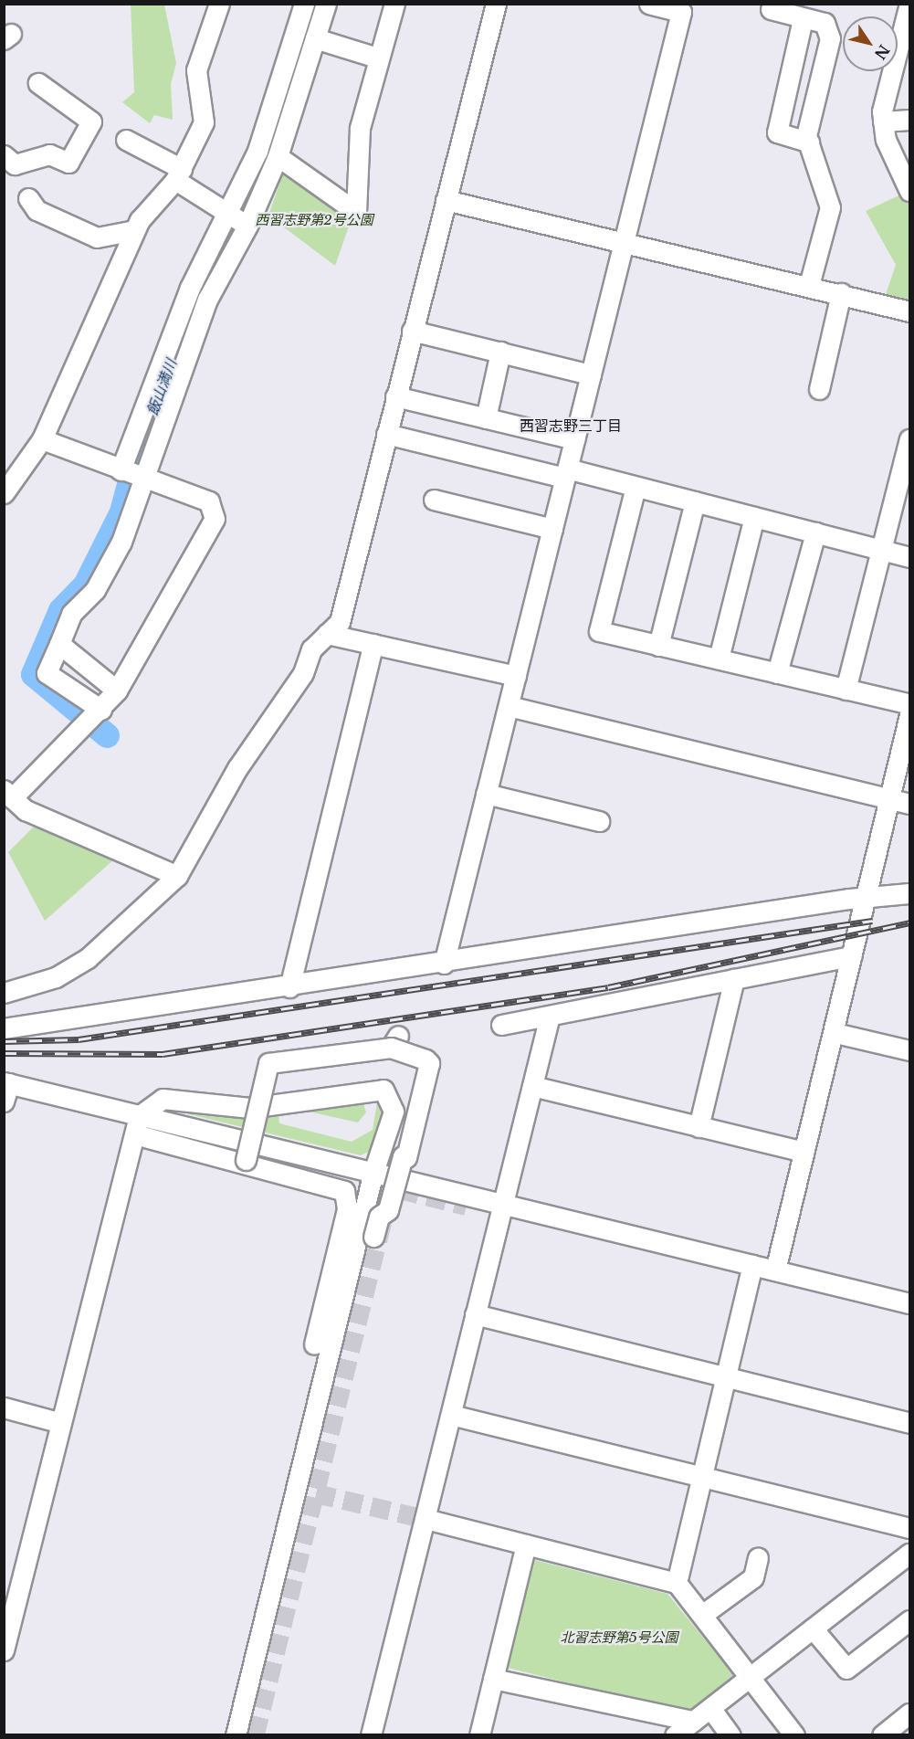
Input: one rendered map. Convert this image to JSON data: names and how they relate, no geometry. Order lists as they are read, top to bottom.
{
  "districts": ["西習志野三丁目"],
  "water": ["飯山満川"],
  "parks": ["西習志野第2号公園", "北習志野第5号公園"],
  "north": "bottom right"
}
